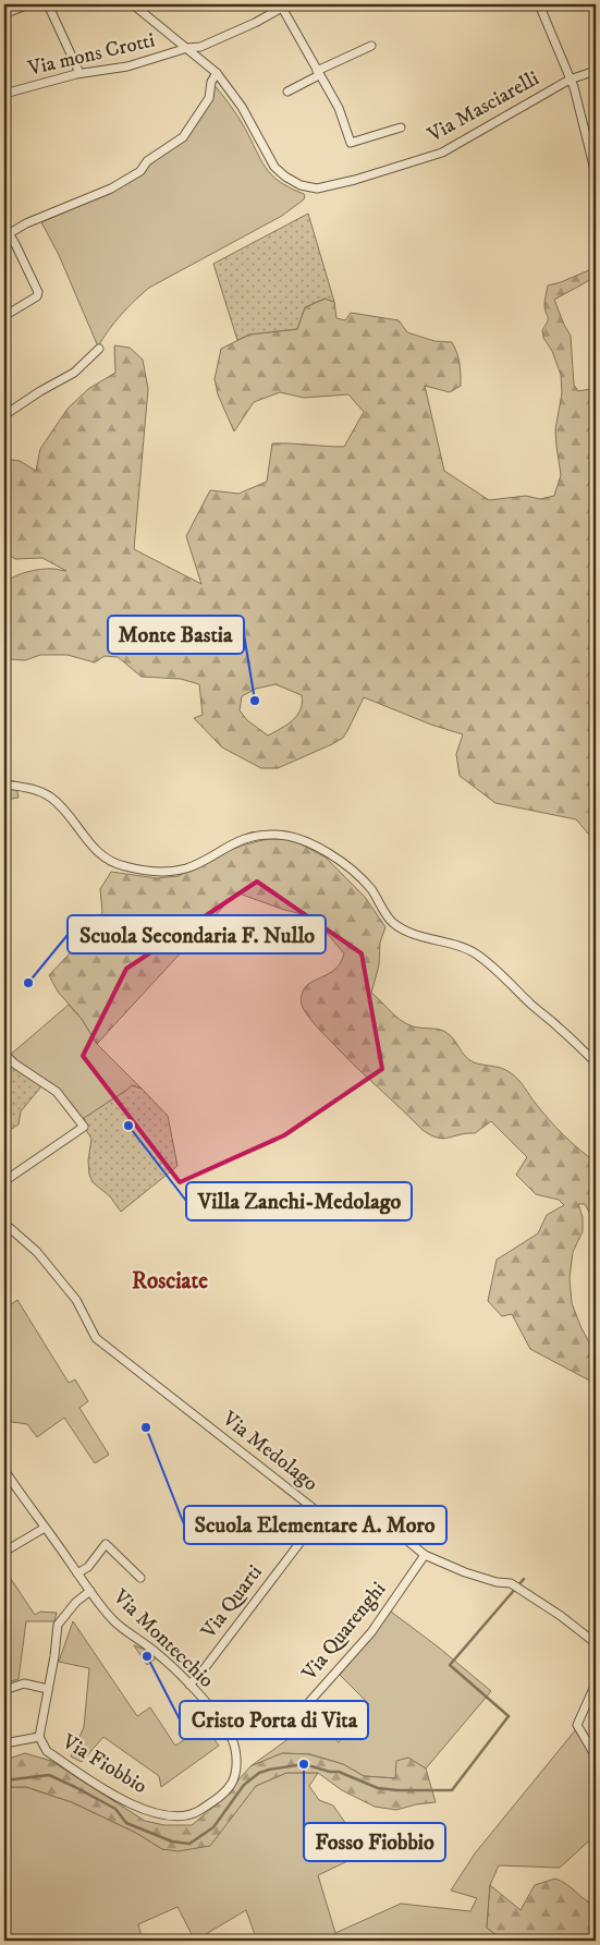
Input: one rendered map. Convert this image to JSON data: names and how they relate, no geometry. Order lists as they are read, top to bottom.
{
  "streets": {
    "street": [
      "Via mons Crotti",
      "Via Masciarelli",
      "Via Medolago",
      "Via Quarti",
      "Via Quarenghi",
      "Via Montecchio",
      "Via Fiobbio"
    ]
  },
  "crossings": [
    ["Via mons Crotti", "Via Masciarelli"],
    ["Via Medolago", "Via Quarti"],
    ["Via Medolago", "Via Quarenghi"],
    ["Via Quarti", "Via Montecchio"],
    ["Via Montecchio", "Via Fiobbio"]
  ],
  "districts": ["Rosciate"],
  "places": [
    "Monte Bastia",
    "Scuola Secondaria F. Nullo",
    "Villa Zanchi-Medolago",
    "Scuola Elementare A. Moro",
    "Cristo Porta di Vita",
    "Fosso Fiobbio"
  ]
}
